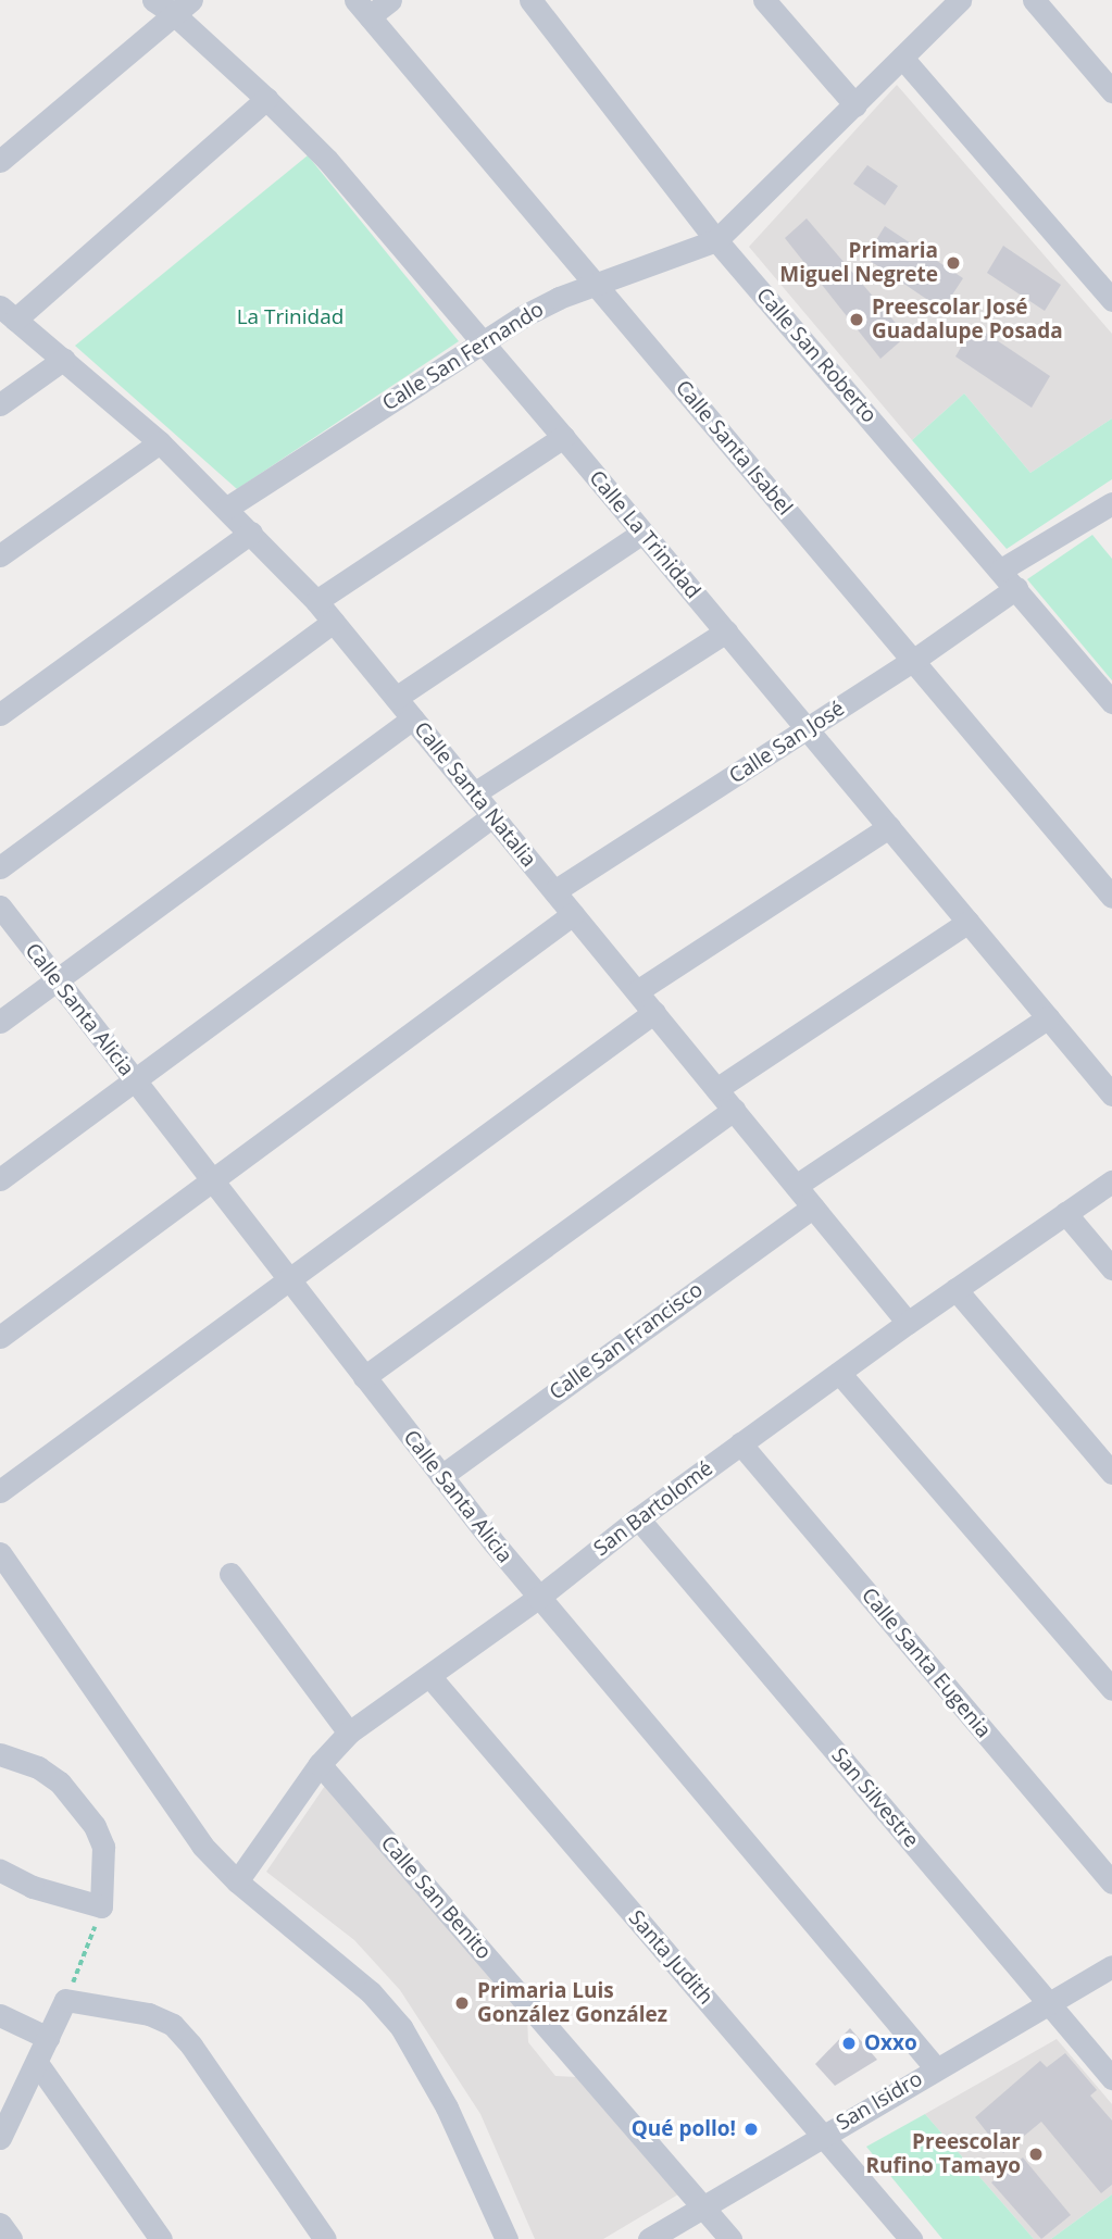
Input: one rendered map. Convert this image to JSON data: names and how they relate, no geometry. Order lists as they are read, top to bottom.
{
  "streets": {
    "street": [
      "Calle San Roberto",
      "Calle San Fernando",
      "Calle Santa Isabel",
      "Calle La Trinidad",
      "Calle San José",
      "Calle Santa Natalia",
      "Calle Santa Alicia",
      "Calle San Francisco",
      "San Bartolomé",
      "Calle Santa Eugenia",
      "San Silvestre",
      "Calle San Benito",
      "Santa Judith",
      "San Isidro"
    ]
  },
  "crossings": [
    ["Calle San Roberto", "Calle San Fernando"],
    ["Calle San Roberto", "Calle San José"],
    ["Calle San Fernando", "Calle Santa Isabel"],
    ["Calle San Fernando", "Calle La Trinidad"],
    ["Calle San Fernando", "Calle Santa Natalia"],
    ["Calle Santa Isabel", "Calle San José"],
    ["Calle La Trinidad", "Calle San José"],
    ["Calle San José", "Calle Santa Natalia"],
    ["Calle Santa Natalia", "Calle San Francisco"],
    ["Calle Santa Natalia", "San Bartolomé"],
    ["Calle Santa Alicia", "Calle San Francisco"],
    ["Calle Santa Alicia", "San Bartolomé"],
    ["Calle Santa Alicia", "San Isidro"],
    ["San Bartolomé", "Calle Santa Eugenia"],
    ["San Bartolomé", "San Silvestre"],
    ["San Bartolomé", "Calle San Benito"],
    ["San Bartolomé", "Santa Judith"],
    ["San Silvestre", "San Isidro"],
    ["Calle San Benito", "San Isidro"],
    ["Santa Judith", "San Isidro"]
  ],
  "parks": ["La Trinidad"],
  "places": [
    "Primaria Miguel Negrete",
    "Preescolar José Guadalupe Posada",
    "Primaria Luis González González",
    "Oxxo",
    "Qué pollo!",
    "Preescolar Rufino Tamayo"
  ]
}
